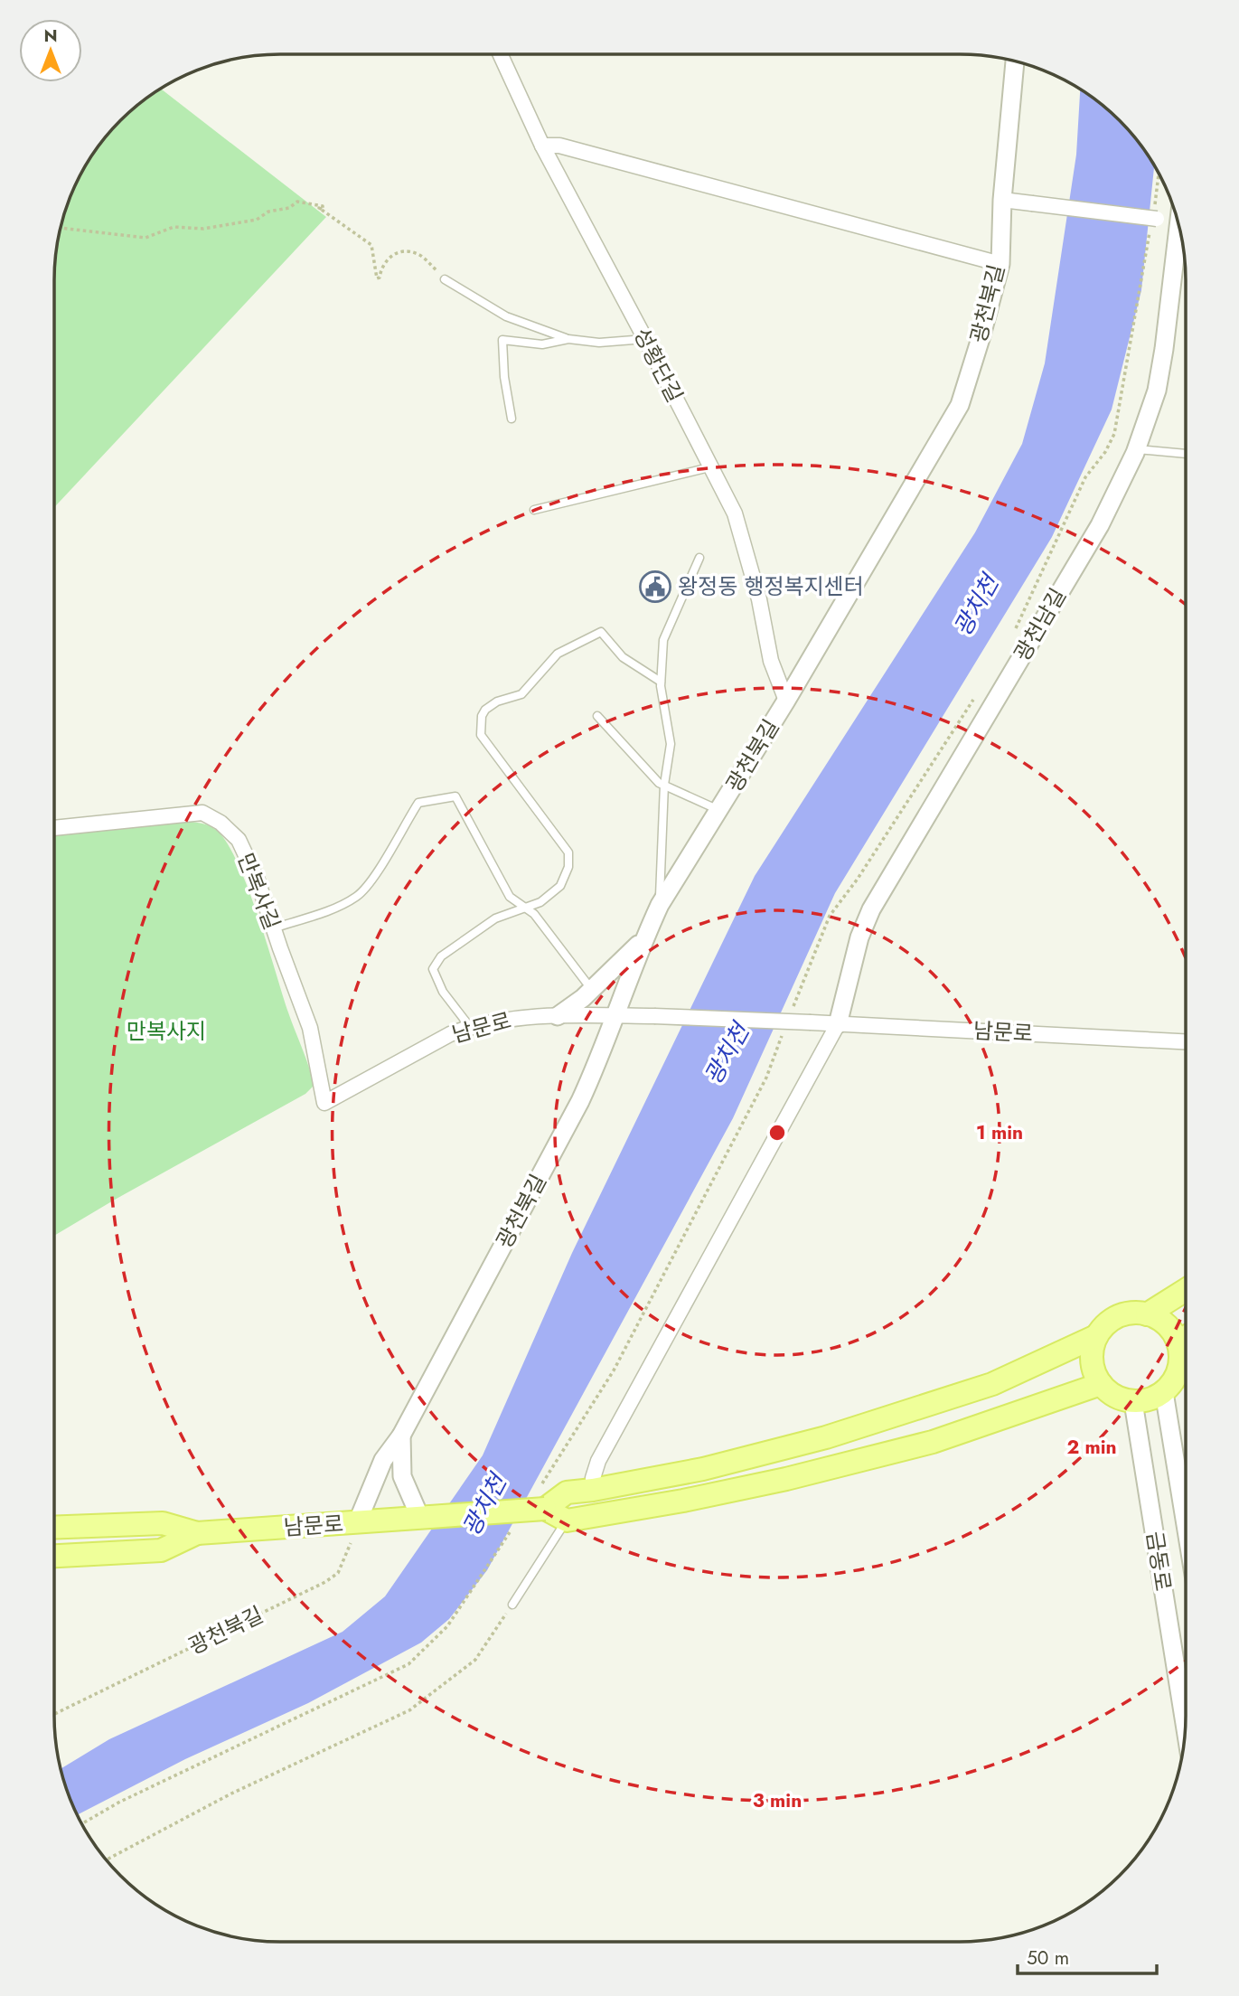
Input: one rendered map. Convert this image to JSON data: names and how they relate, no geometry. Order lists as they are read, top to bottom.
{
  "streets": {
    "main road": ["남문로"],
    "street": [
      "광천북길",
      "성황단길",
      "광천남길",
      "만복사길",
      "금동로"
    ]
  },
  "crossings": [
    ["광천북길", "성황단길"],
    ["광천북길", "남문로"],
    ["광천남길", "남문로"],
    ["만복사길", "남문로"]
  ],
  "water": ["광치천"],
  "parks": ["만복사지"],
  "places": {
    "public building": ["왕정동 행정복지센터"]
  },
  "scale_bar": "50 m",
  "north": "top",
  "rings": ["1 min", "2 min", "3 min"]
}
